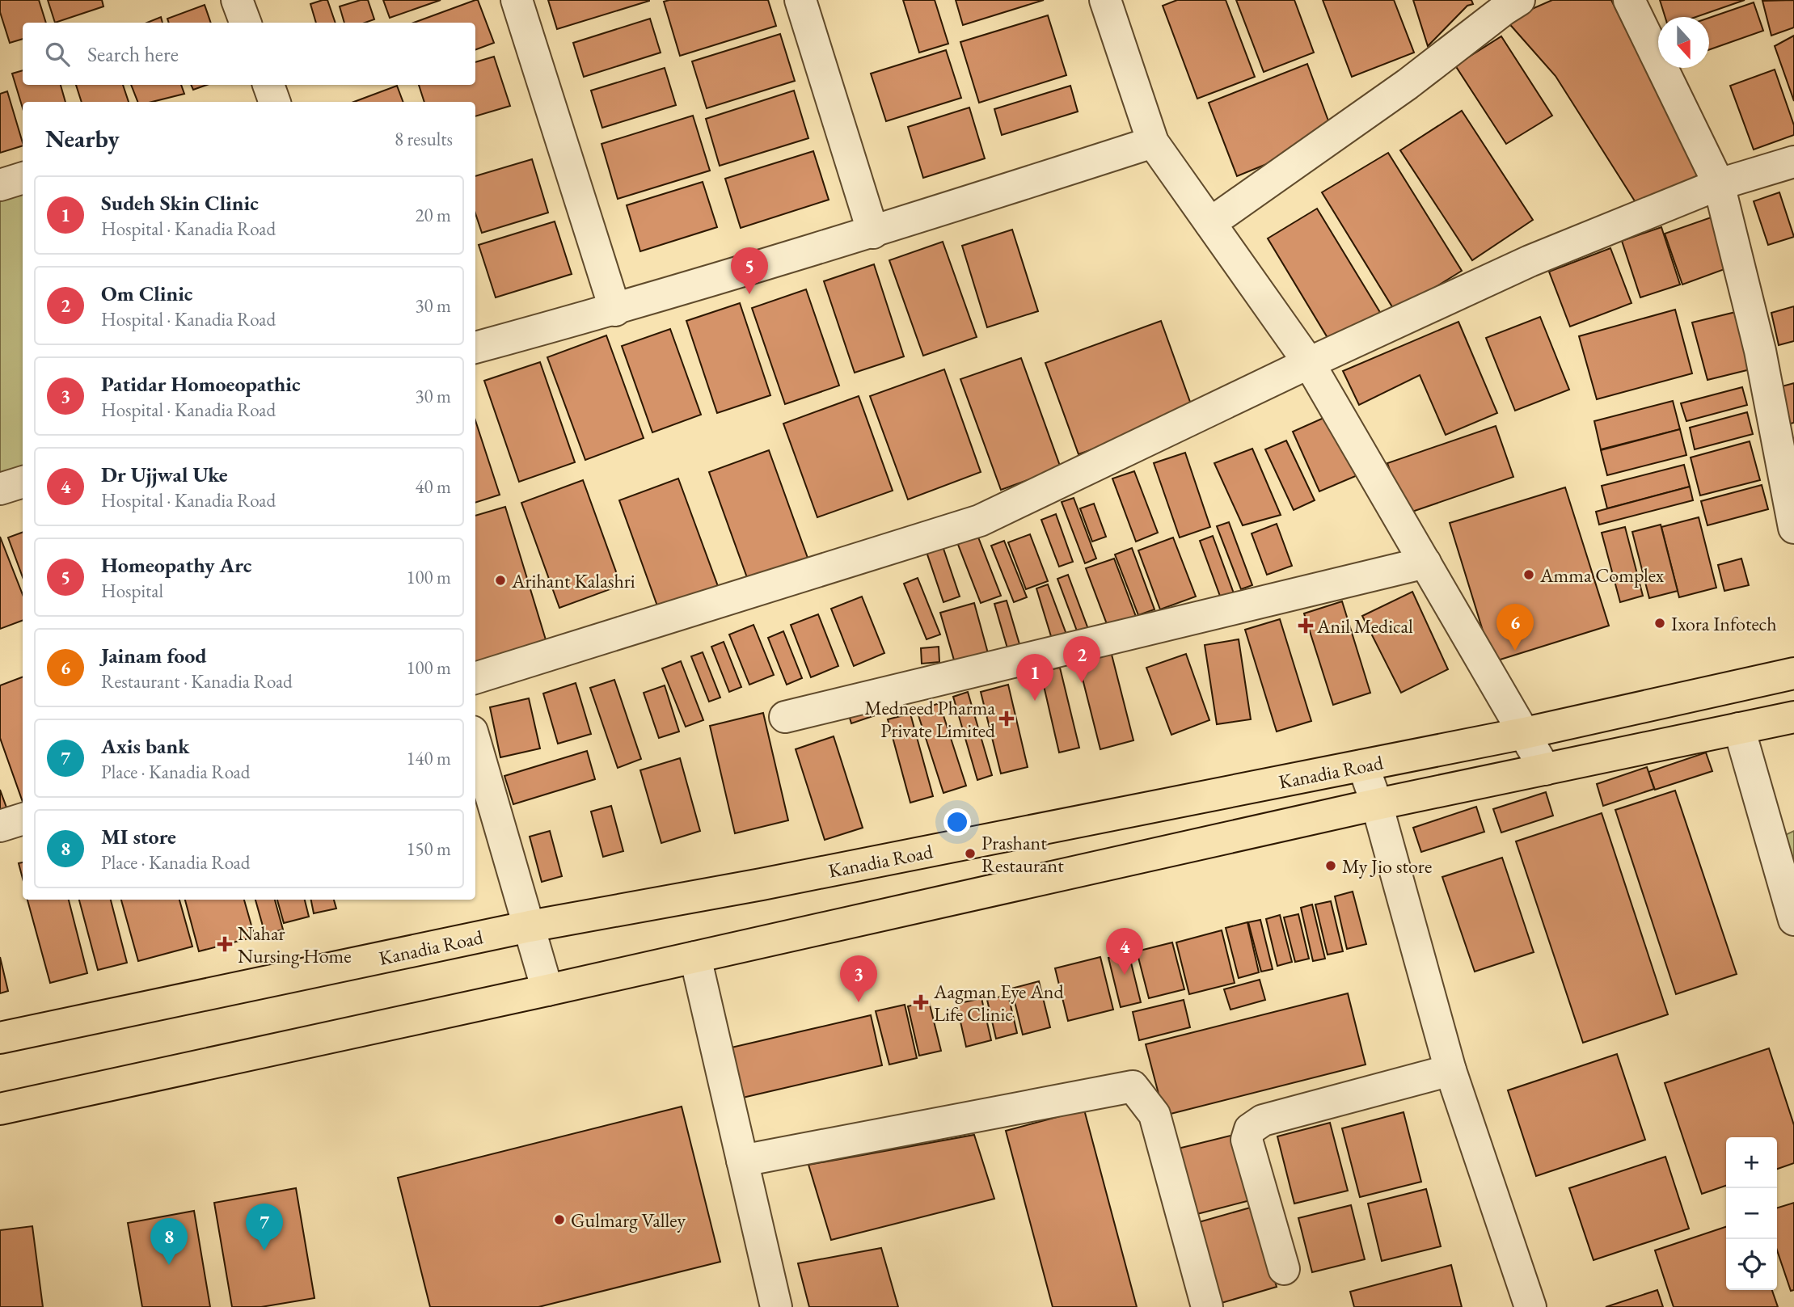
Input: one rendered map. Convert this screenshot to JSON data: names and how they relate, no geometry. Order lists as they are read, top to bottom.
{
  "streets": {
    "main road": ["Kanadia Road"]
  },
  "places": {
    "other": [
      "Amma Complex",
      "Arihant Kalashri",
      "Ixora Infotech",
      "Prashant Restaurant",
      "My Jio store",
      "Gulmarg Valley"
    ],
    "health": [
      "Anil Medical",
      "Medneed Pharma Private Limited",
      "Nahar Nursing Home",
      "Aagman Eye And Life Clinic"
    ]
  },
  "north": "bottom",
  "page": {
    "search": "Search here",
    "heading": ["Nearby", "8 results"],
    "list": [
      {
        "mark": "1",
        "name": "Sudeh Skin Clinic",
        "note": "Hospital · Kanadia Road",
        "value": "20 m"
      },
      {
        "mark": "2",
        "name": "Om Clinic",
        "note": "Hospital · Kanadia Road",
        "value": "30 m"
      },
      {
        "mark": "3",
        "name": "Patidar Homoeopathic",
        "note": "Hospital · Kanadia Road",
        "value": "30 m"
      },
      {
        "mark": "4",
        "name": "Dr Ujjwal Uke",
        "note": "Hospital · Kanadia Road",
        "value": "40 m"
      },
      {
        "mark": "5",
        "name": "Homeopathy Arc",
        "note": "Hospital",
        "value": "100 m"
      },
      {
        "mark": "6",
        "name": "Jainam food",
        "note": "Restaurant · Kanadia Road",
        "value": "100 m"
      },
      {
        "mark": "7",
        "name": "Axis bank",
        "note": "Place · Kanadia Road",
        "value": "140 m"
      },
      {
        "mark": "8",
        "name": "MI store",
        "note": "Place · Kanadia Road",
        "value": "150 m"
      }
    ],
    "pins": [
      "5",
      "6",
      "2",
      "1",
      "4",
      "3",
      "7",
      "8"
    ],
    "map_buttons": ["+", "−"]
  }
}
